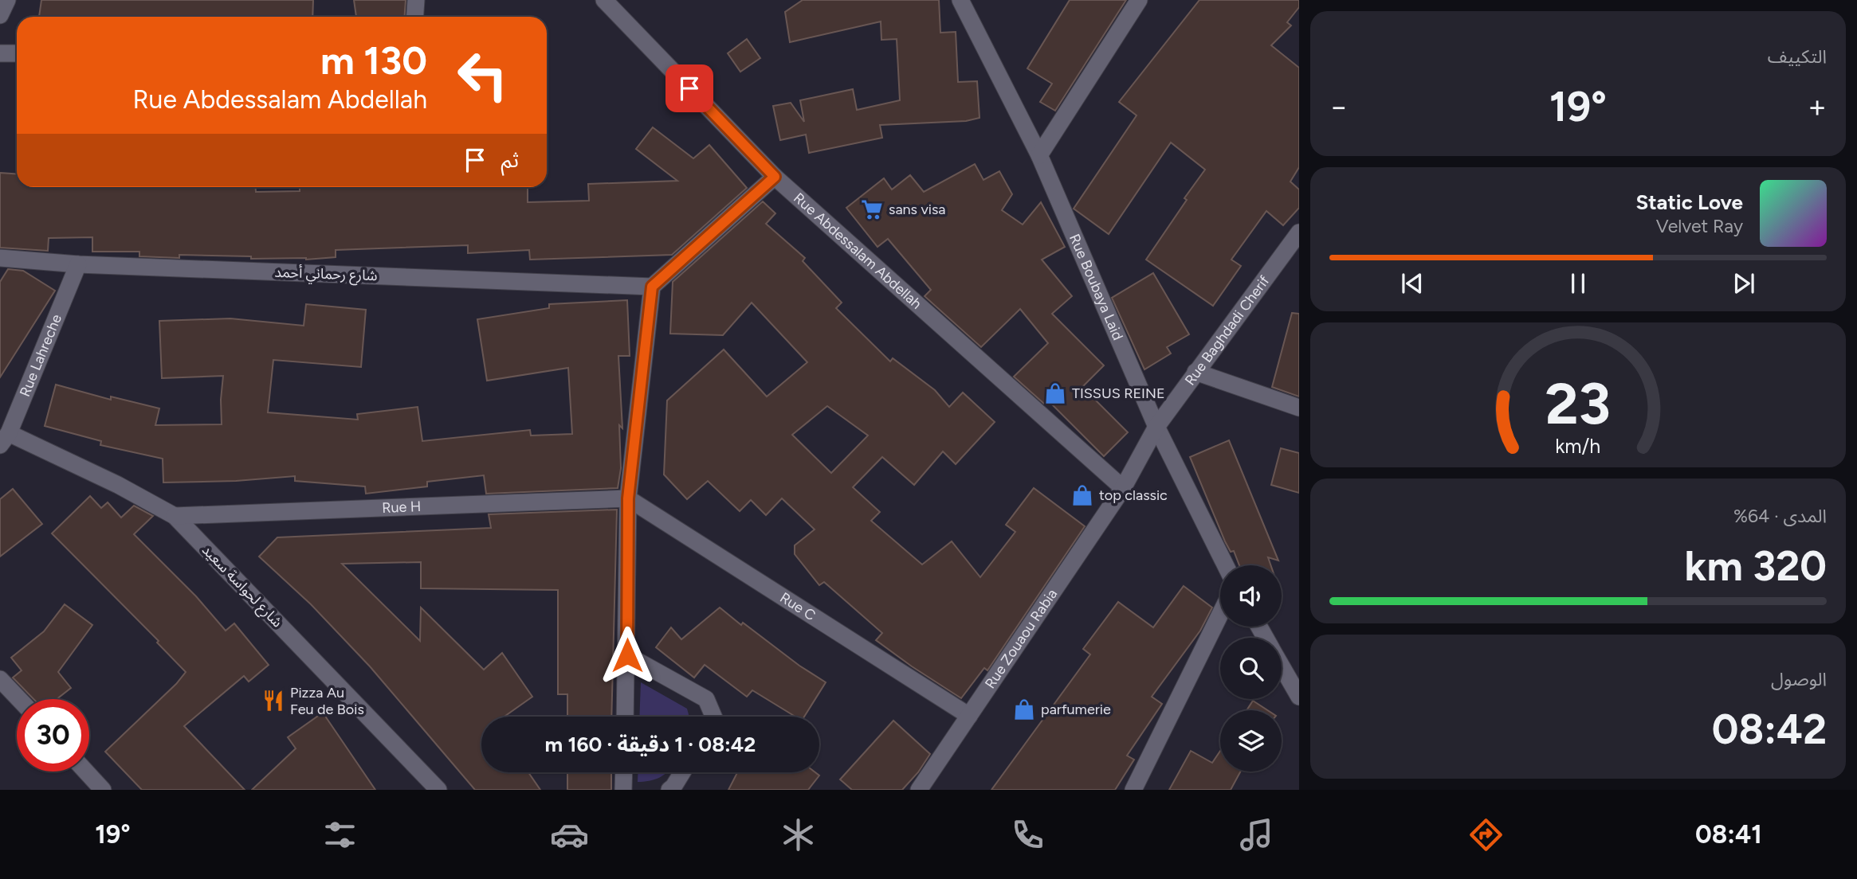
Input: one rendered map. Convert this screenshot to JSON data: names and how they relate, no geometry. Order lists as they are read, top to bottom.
{
  "streets": {
    "street": [
      "Rue Abdessalam Abdellah",
      "شارع رحماني أحمد",
      "Rue Boubaya Laid",
      "Rue Baghdadi Cherif",
      "Rue Lahreche",
      "Rue H",
      "شارع لحواسة سعيد",
      "Rue C",
      "Rue Zouaou Rabia"
    ]
  },
  "crossings": [
    ["Rue Abdessalam Abdellah", "Rue Baghdadi Cherif"],
    ["Rue Abdessalam Abdellah", "Rue Zouaou Rabia"],
    ["شارع رحماني أحمد", "Rue Lahreche"],
    ["Rue Boubaya Laid", "Rue Baghdadi Cherif"],
    ["Rue Baghdadi Cherif", "Rue Zouaou Rabia"],
    ["Rue Lahreche", "شارع لحواسة سعيد"],
    ["Rue H", "شارع لحواسة سعيد"],
    ["Rue H", "Rue C"],
    ["Rue C", "Rue Zouaou Rabia"]
  ],
  "places": {
    "supermarket": ["sans visa"],
    "shop": ["TISSUS REINE", "top classic", "parfumerie"],
    "restaurant": ["Pizza Au Feu de Bois"]
  },
  "page": {
    "tile": [
      "التكييف",
      ["المدى · 64%", "320 km"],
      ["الوصول", "08:42"]
    ],
    "turn": ["130 m", "Rue Abdessalam Abdellah"],
    "heat": ["−", "19°", "+"],
    "then": "ثم",
    "song": ["Static Love", "Velvet Ray"],
    "limit": "30",
    "trip": "08:42 · 1 دقيقة · 160 m",
    "tabs": ["08:41", "19°"],
    "gauge": ["23", "km/h"]
  }
}
